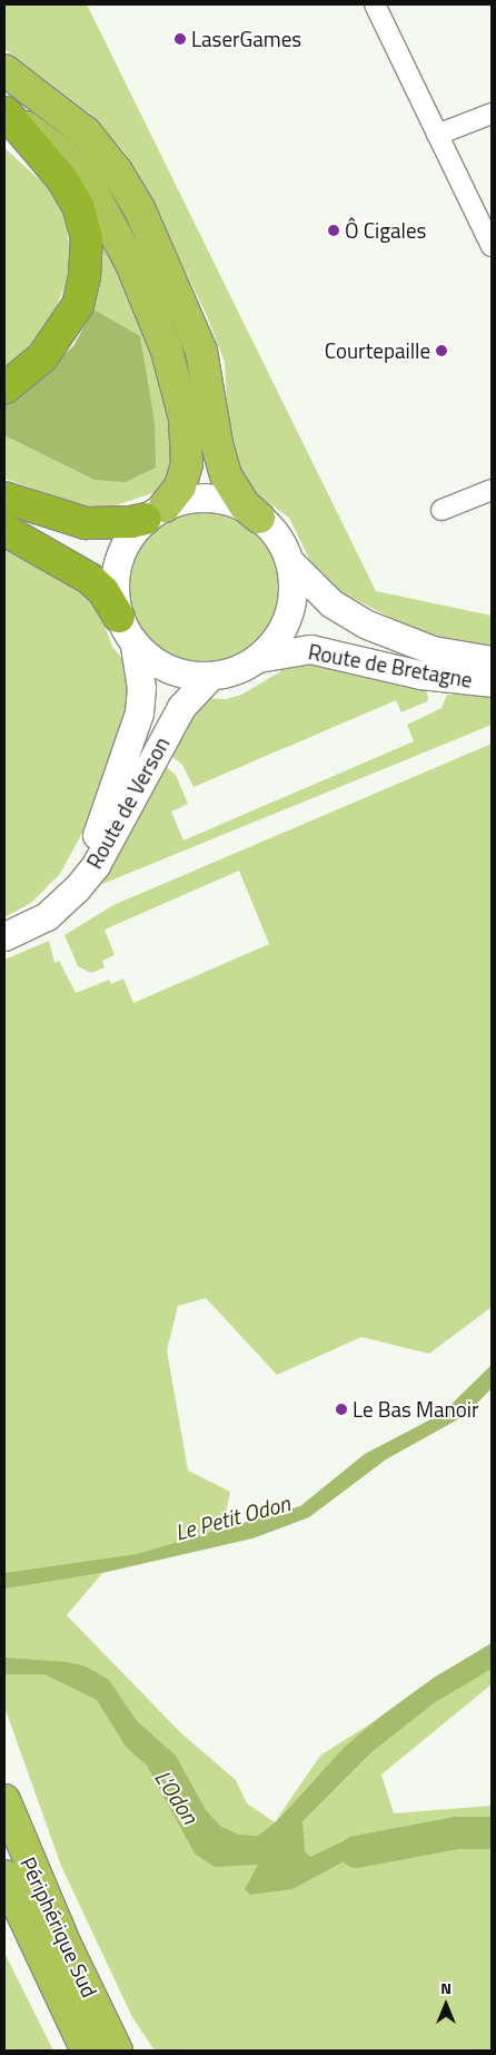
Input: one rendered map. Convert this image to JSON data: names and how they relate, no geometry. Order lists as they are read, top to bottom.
{
  "streets": {
    "highway": ["Périphérique Sud"],
    "main road": ["Route de Bretagne", "Route de Verson"]
  },
  "crossings": [
    ["Route de Bretagne", "Route de Verson"]
  ],
  "water": ["Le Petit Odon", "L'Odon"],
  "places": [
    "LaserGames",
    "Ô Cigales",
    "Courtepaille",
    "Le Bas Manoir"
  ],
  "north": "top"
}
